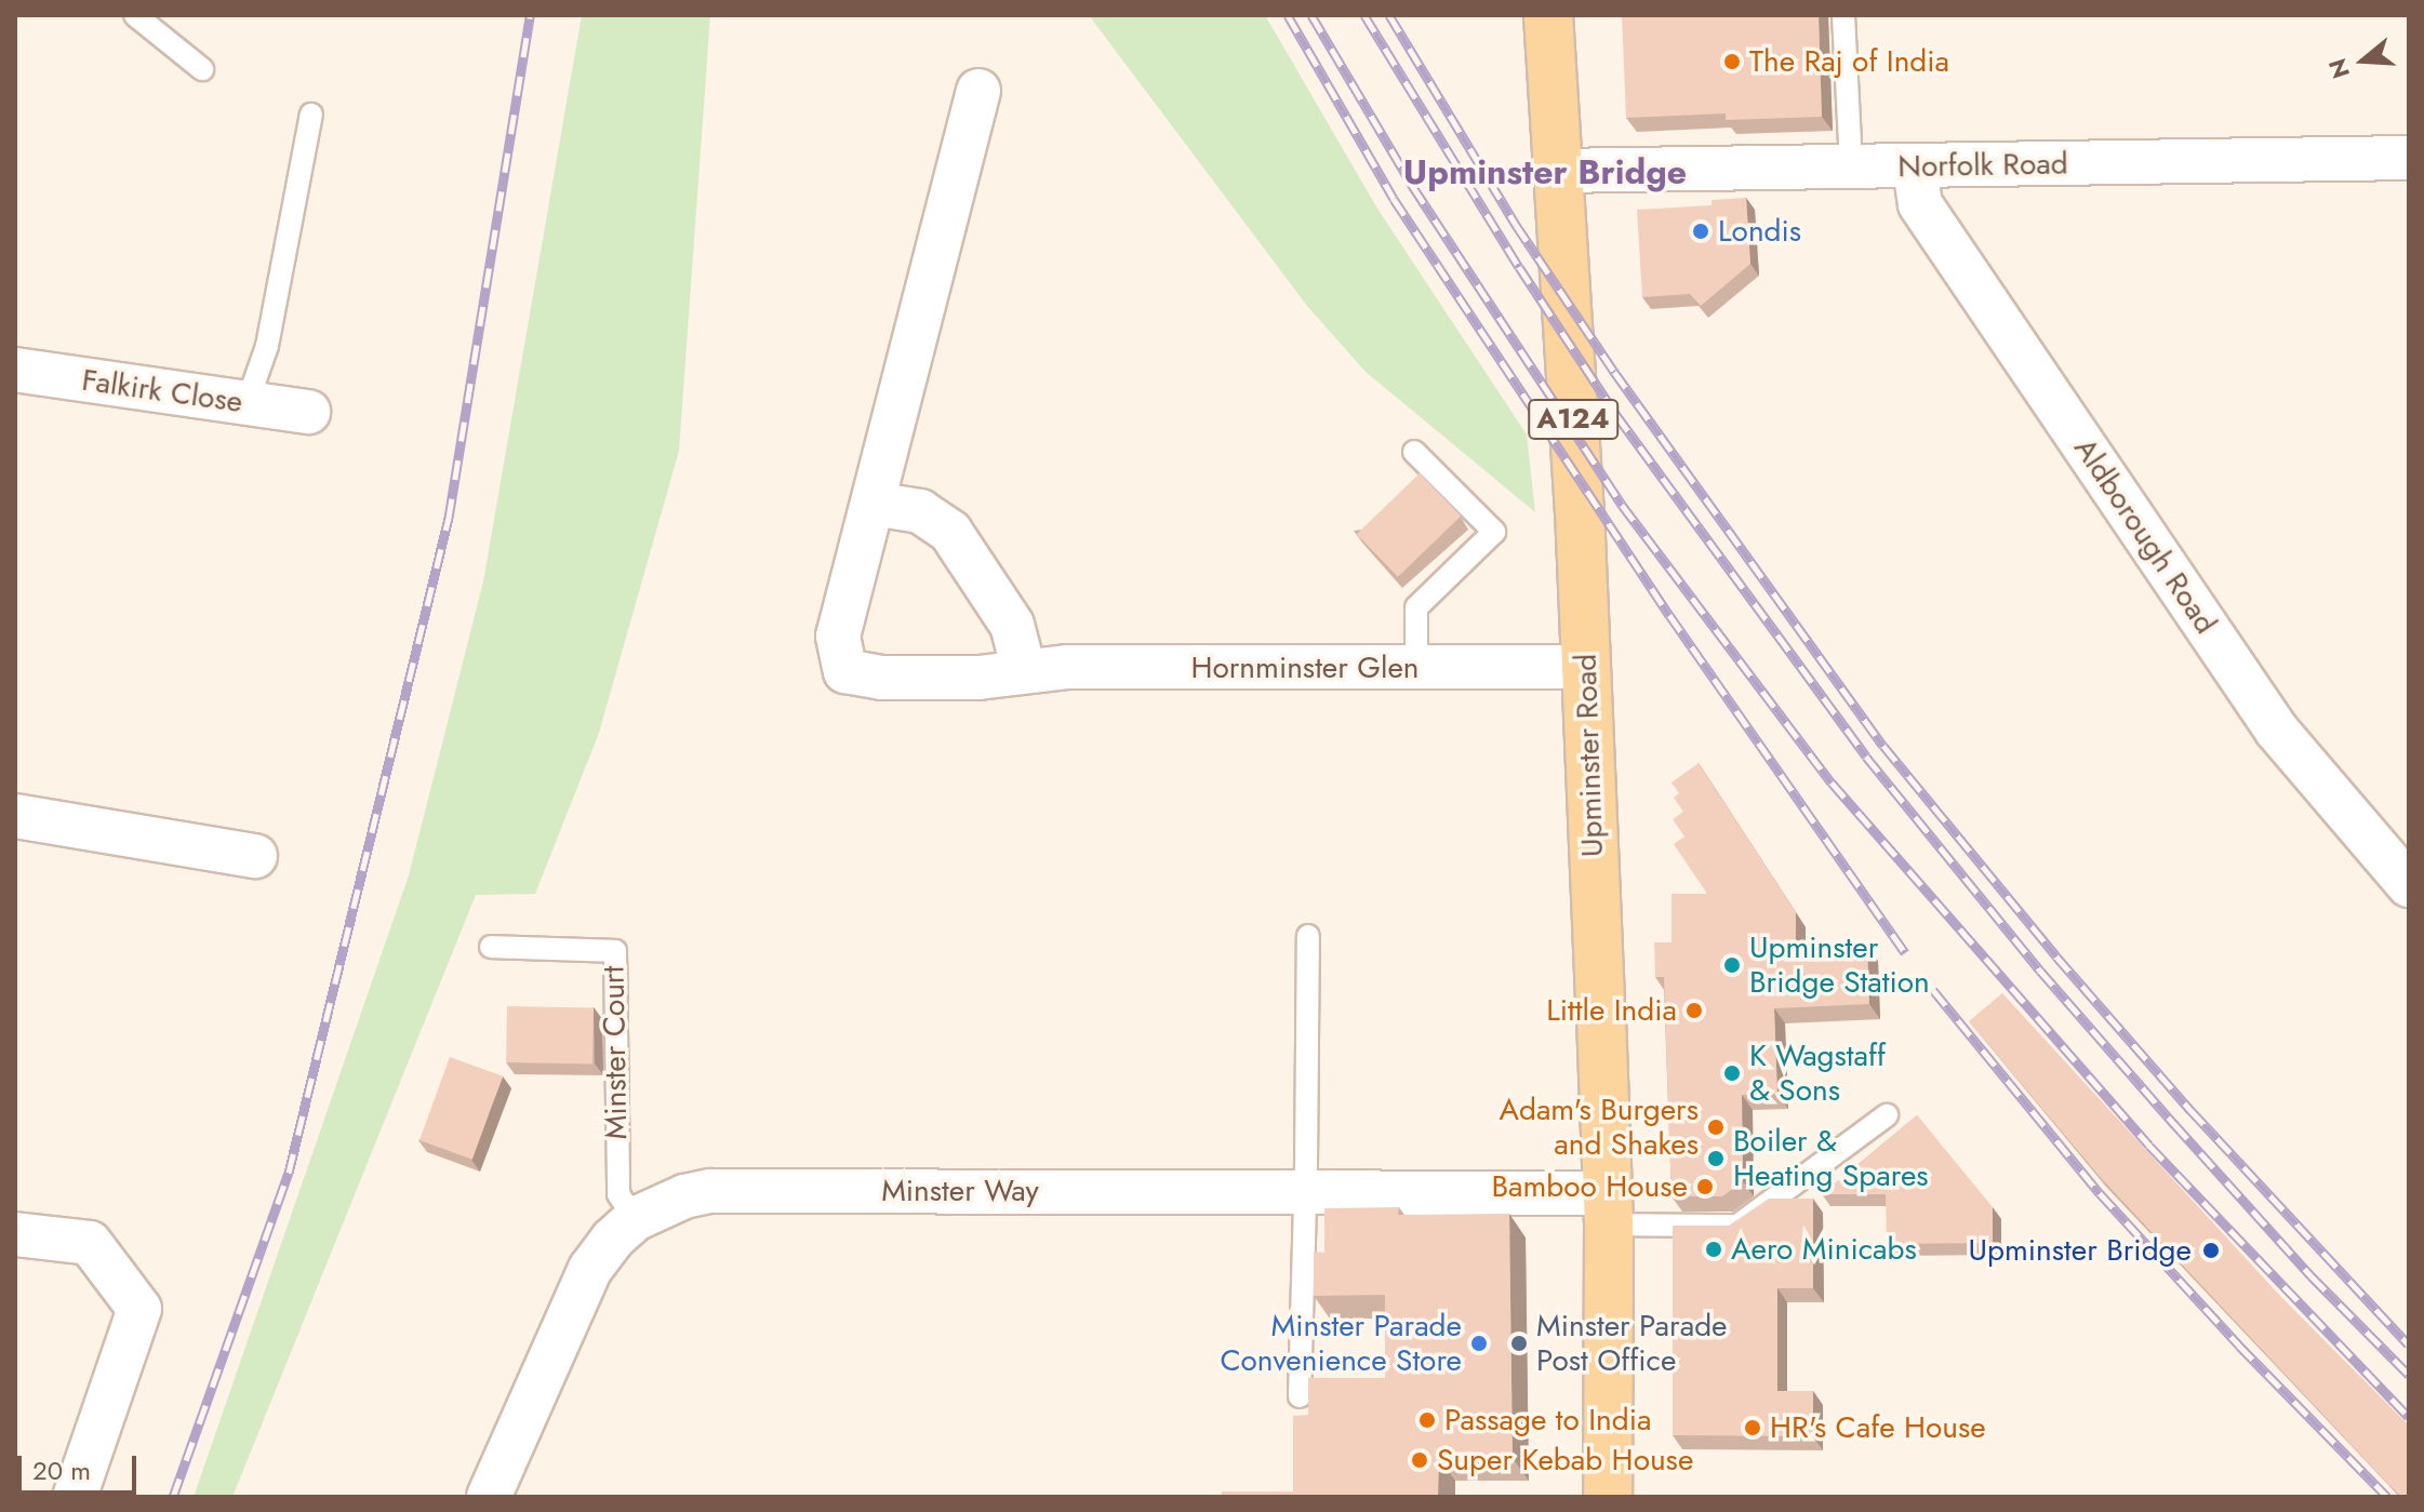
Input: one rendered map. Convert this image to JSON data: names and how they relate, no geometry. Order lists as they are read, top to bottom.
{
  "streets": {
    "main road": ["A124", "Upminster Road"],
    "street": [
      "Norfolk Road",
      "Falkirk Close",
      "Aldborough Road",
      "Hornminster Glen",
      "Minster Way"
    ],
    "lane": ["Minster Court"]
  },
  "crossings": [
    ["Norfolk Road", "Aldborough Road"],
    ["Norfolk Road", "Upminster Road"],
    ["Hornminster Glen", "Upminster Road"],
    ["Upminster Road", "Minster Way"],
    ["Minster Court", "Minster Way"]
  ],
  "districts": ["Upminster Bridge"],
  "places": [
    "The Raj of India",
    "Londis",
    "Upminster Bridge Station",
    "Little India",
    "K Wagstaff & Sons",
    "Adam's Burgers and Shakes",
    "Boiler & Heating Spares",
    "Bamboo House",
    "Aero Minicabs",
    "Upminster Bridge",
    "Minster Parade Convenience Store",
    "Minster Parade Post Office",
    "Passage to India",
    "HR's Cafe House",
    "Super Kebab House"
  ],
  "scale_bar": "20 m",
  "north": "left"
}
